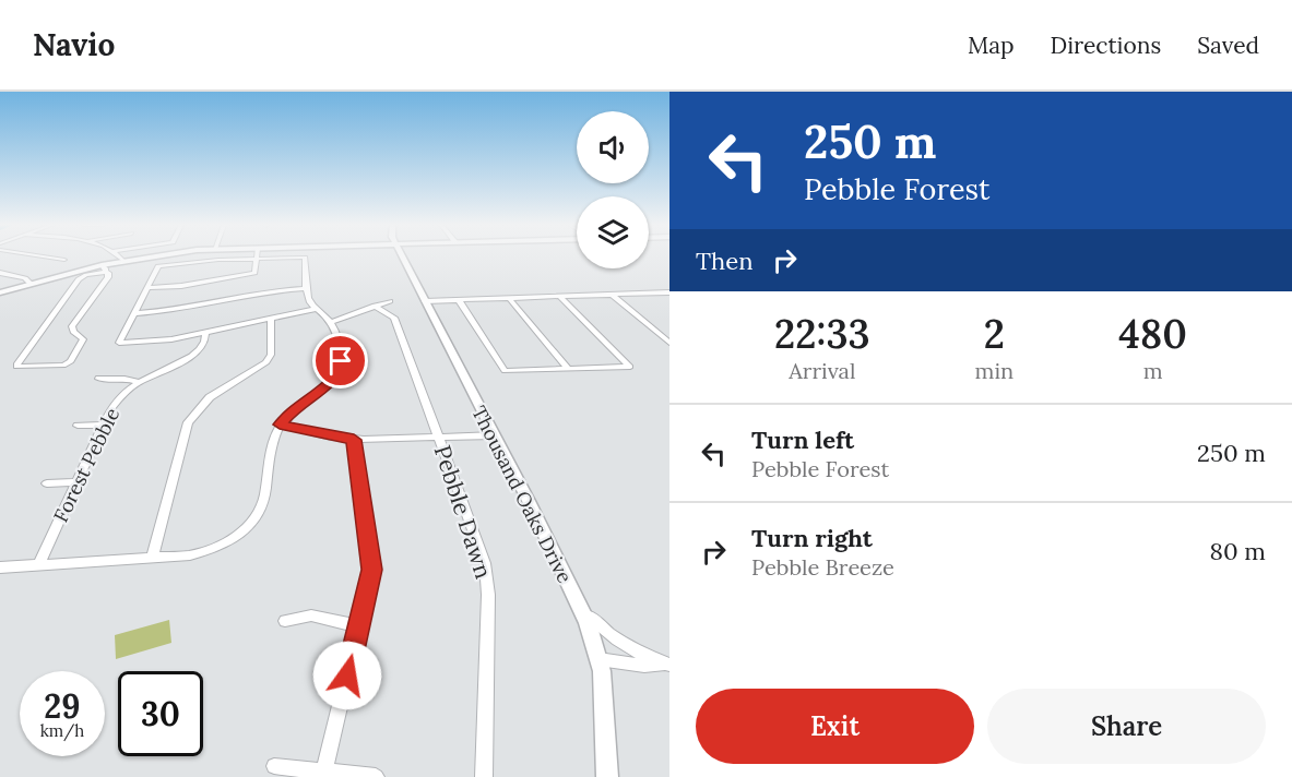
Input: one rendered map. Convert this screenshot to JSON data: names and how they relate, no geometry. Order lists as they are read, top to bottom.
{
  "streets": {
    "main road": ["Thousand Oaks Drive"],
    "street": ["Forest Pebble", "Pebble Dawn"]
  },
  "page": {
    "header": "Navio",
    "nav": ["Map", "Directions", "Saved"],
    "turn": ["250 m", "Pebble Forest"],
    "then": "Then",
    "eta": [
      "22:33",
      "Arrival",
      "2",
      "min",
      "480",
      "m"
    ],
    "list": [
      {
        "name": "Turn left",
        "note": "Pebble Forest",
        "value": "250 m"
      },
      {
        "name": "Turn right",
        "note": "Pebble Breeze",
        "value": "80 m"
      }
    ],
    "speed": "29 km/h",
    "limit": "30",
    "buttons": ["Exit", "Share"]
  }
}
